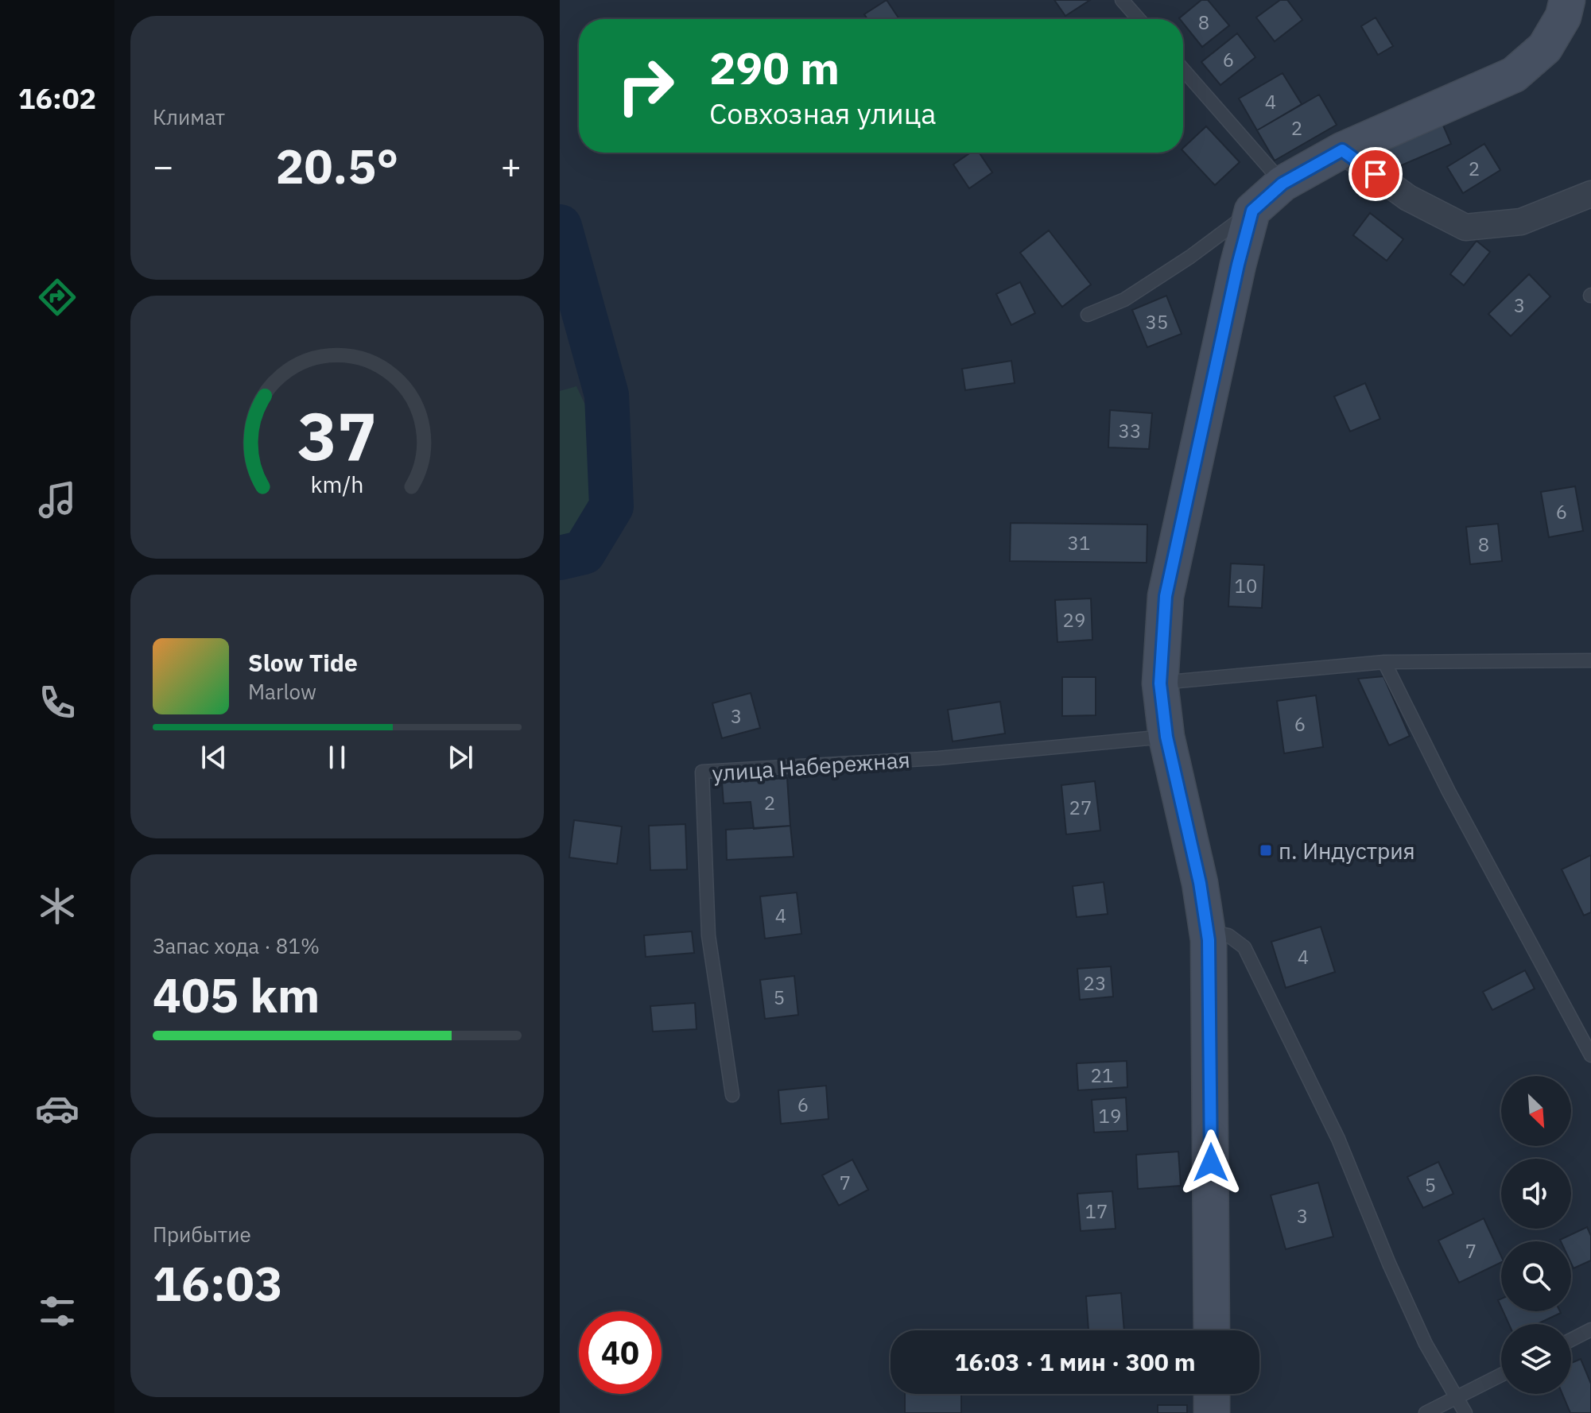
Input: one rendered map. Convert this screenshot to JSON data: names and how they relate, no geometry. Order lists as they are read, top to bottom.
{
  "streets": {
    "lane": ["улица Набережная"]
  },
  "places": {
    "transit": ["п. Индустрия"]
  },
  "house_numbers": [
    "8",
    "6",
    "4",
    "2",
    "2",
    "3",
    "35",
    "33",
    "6",
    "31",
    "8",
    "10",
    "29",
    "3",
    "6",
    "2",
    "27",
    "4",
    "4",
    "23",
    "5",
    "21",
    "6",
    "19",
    "7",
    "5",
    "17",
    "3",
    "7"
  ],
  "north": "bottom right",
  "page": {
    "tabs": "16:02",
    "tile": [
      "Климат",
      ["Запас хода · 81%", "405 km"],
      ["Прибытие", "16:03"]
    ],
    "turn": ["290 m", "Совхозная улица"],
    "heat": ["−", "20.5°", "+"],
    "song": ["Slow Tide", "Marlow"],
    "limit": "40",
    "trip": "16:03 · 1 мин · 300 m",
    "gauge": ["37", "km/h"]
  }
}
